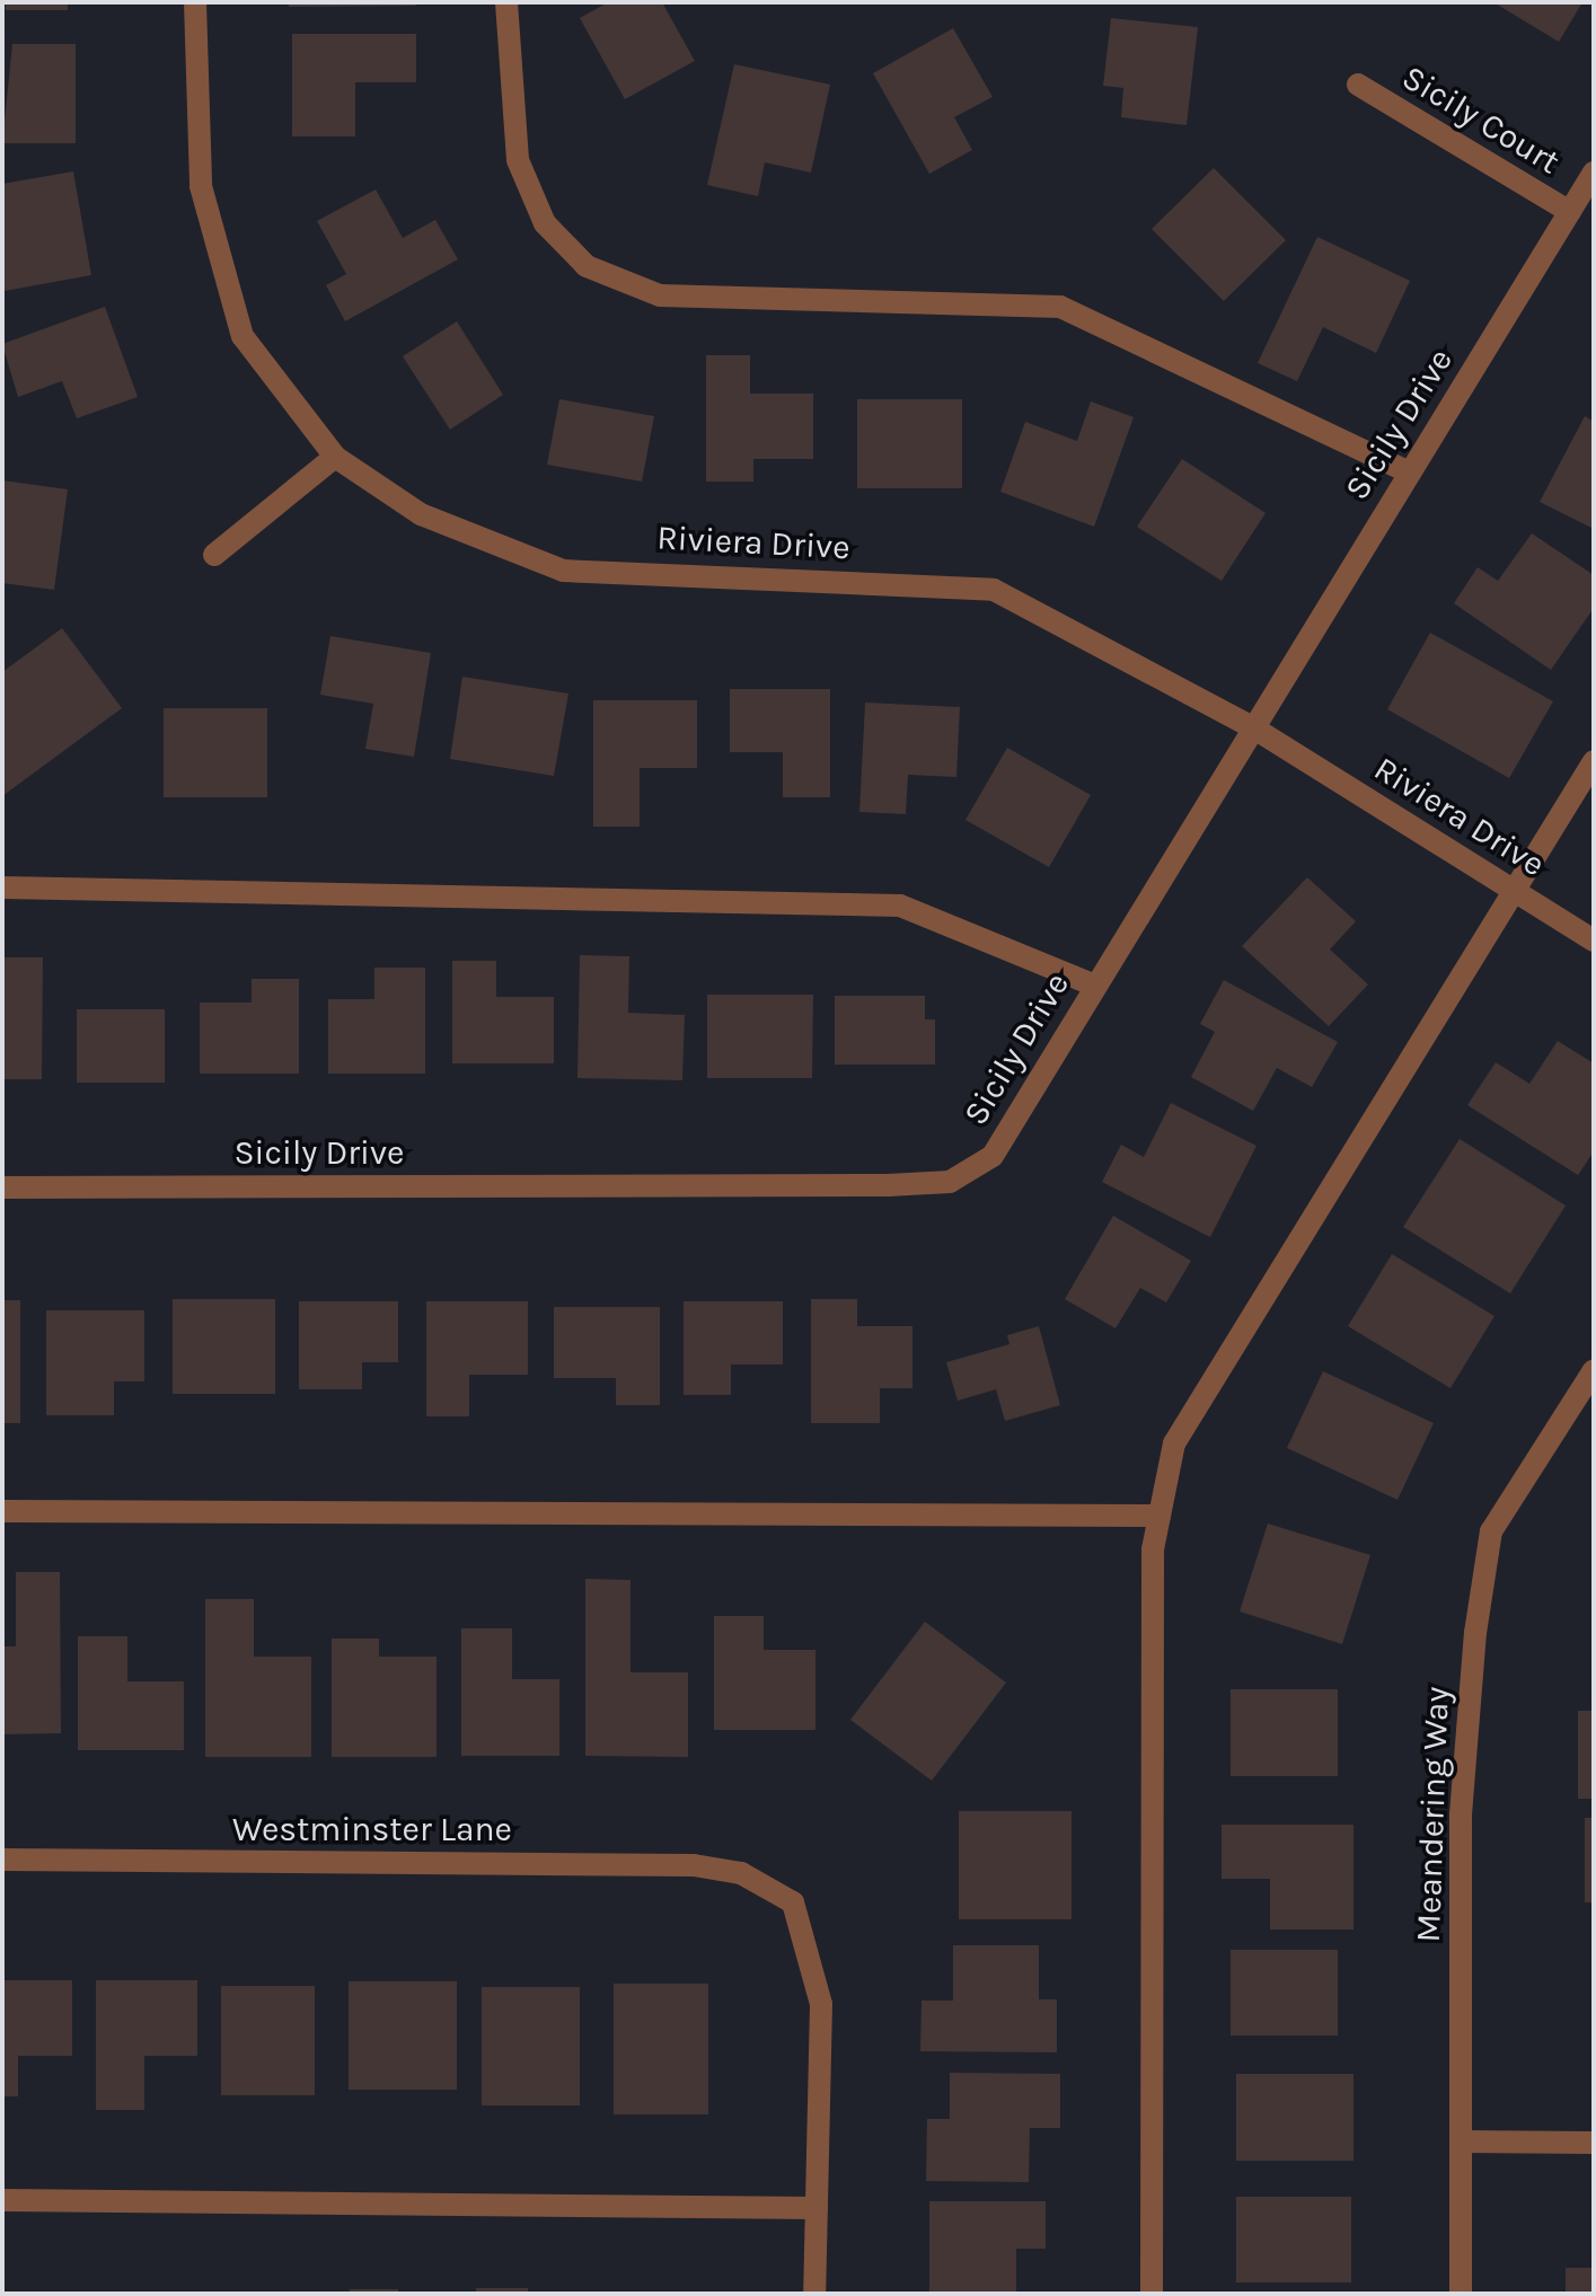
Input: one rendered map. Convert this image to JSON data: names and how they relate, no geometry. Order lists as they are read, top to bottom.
{
  "streets": {
    "street": [
      "Sicily Court",
      "Sicily Drive",
      "Riviera Drive",
      "Meandering Way",
      "Westminster Lane"
    ]
  },
  "crossings": [
    ["Sicily Court", "Sicily Drive"],
    ["Sicily Drive", "Riviera Drive"]
  ]
}
